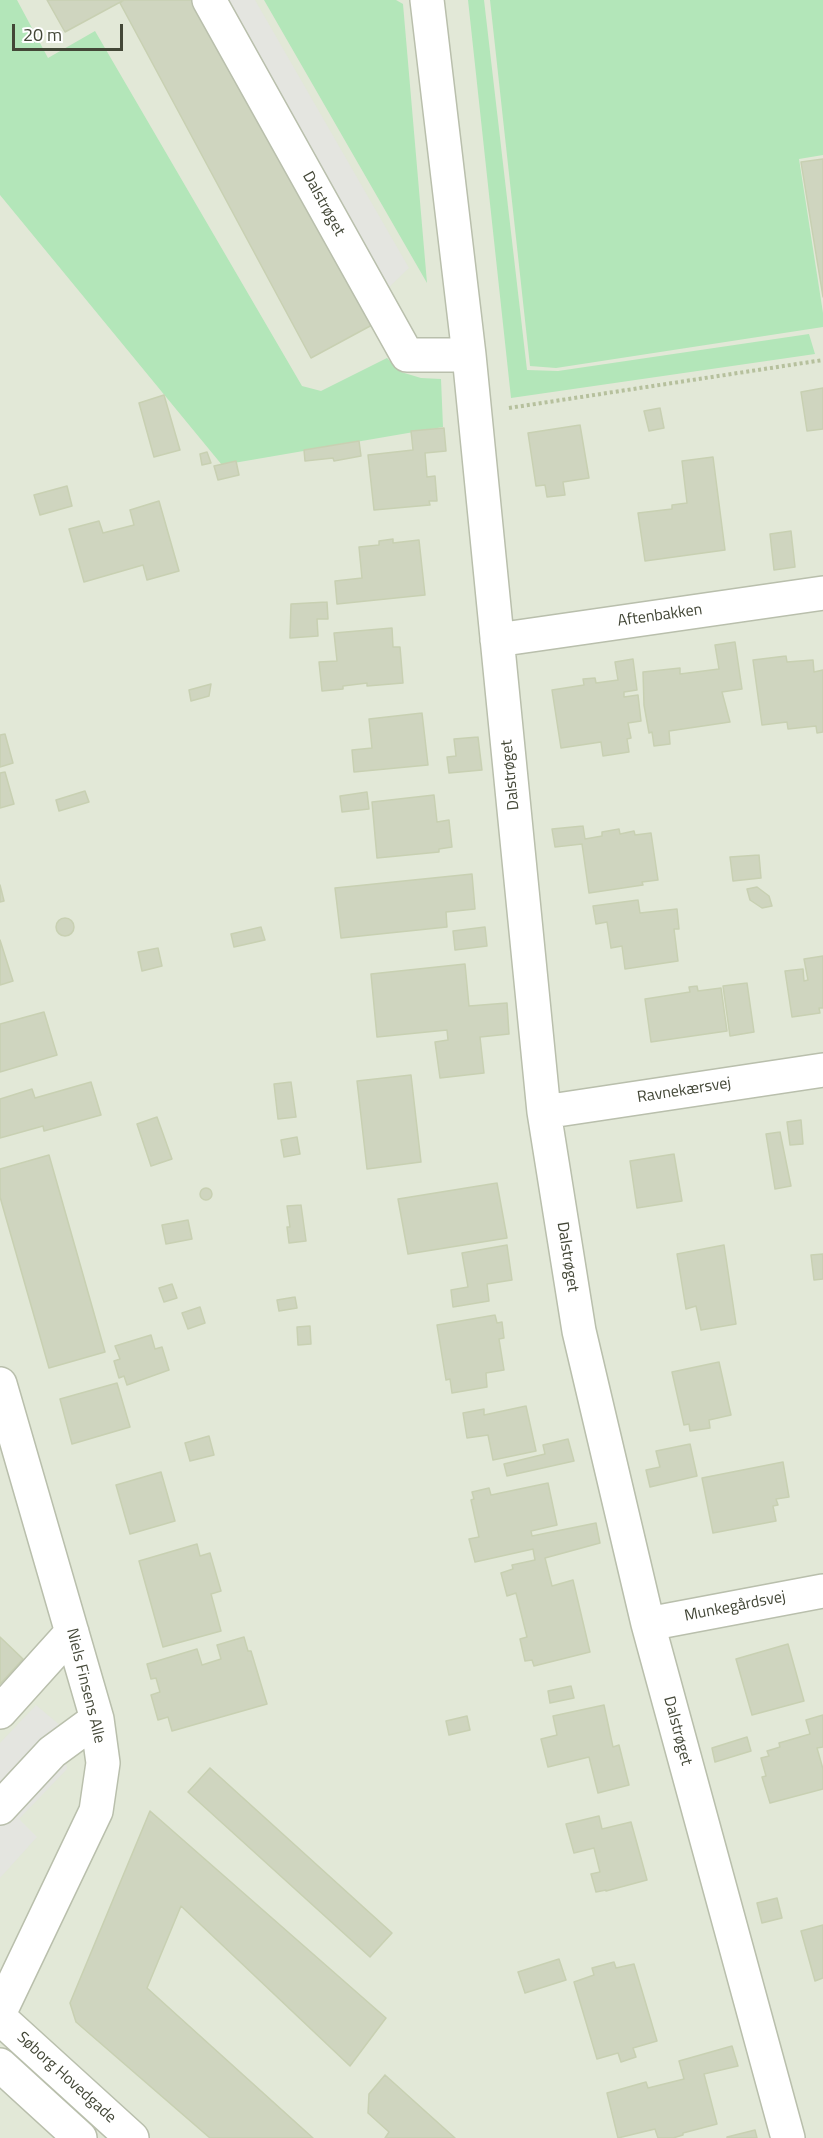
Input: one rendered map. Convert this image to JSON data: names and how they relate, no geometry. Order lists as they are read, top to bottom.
{
  "streets": {
    "street": [
      "Dalstrøget",
      "Aftenbakken",
      "Ravnekærsvej",
      "Munkegårdsvej",
      "Niels Finsens Alle",
      "Søborg Hovedgade"
    ]
  },
  "crossings": [
    ["Dalstrøget", "Aftenbakken"],
    ["Dalstrøget", "Ravnekærsvej"],
    ["Dalstrøget", "Munkegårdsvej"]
  ],
  "scale_bar": "20 m"
}
